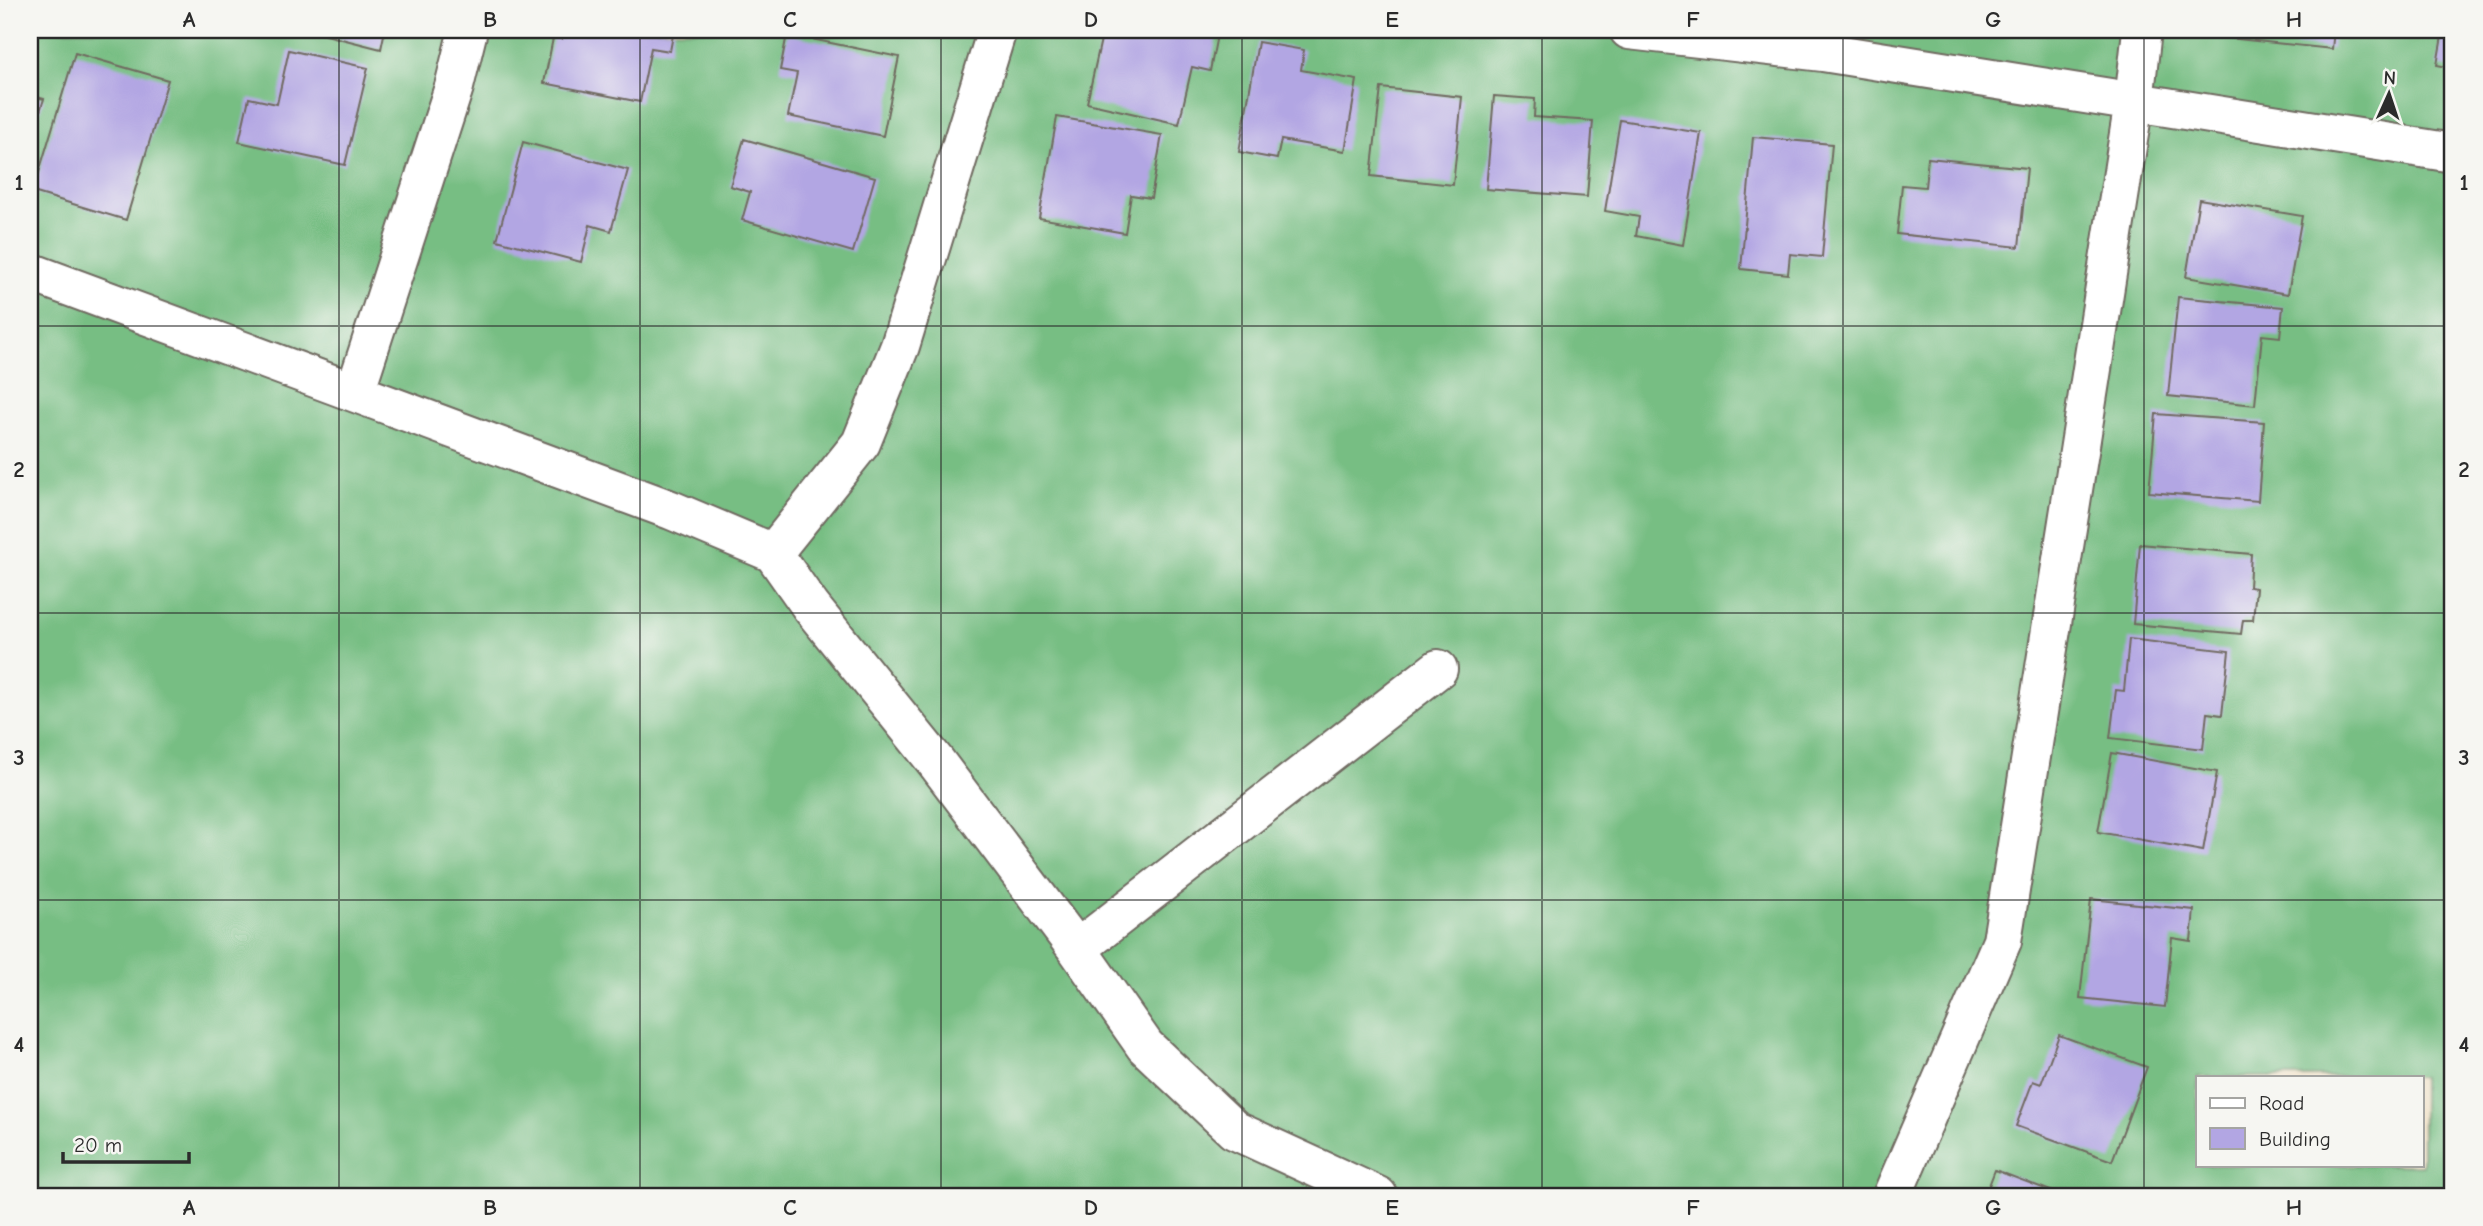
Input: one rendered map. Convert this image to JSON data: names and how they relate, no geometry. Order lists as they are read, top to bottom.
{
  "legend": ["Road", "Building"],
  "scale_bar": "20 m",
  "north": "top",
  "grid": {
    "columns": [
      "A",
      "B",
      "C",
      "D",
      "E",
      "F",
      "G",
      "H"
    ],
    "rows": [
      "1",
      "2",
      "3",
      "4"
    ]
  }
}
